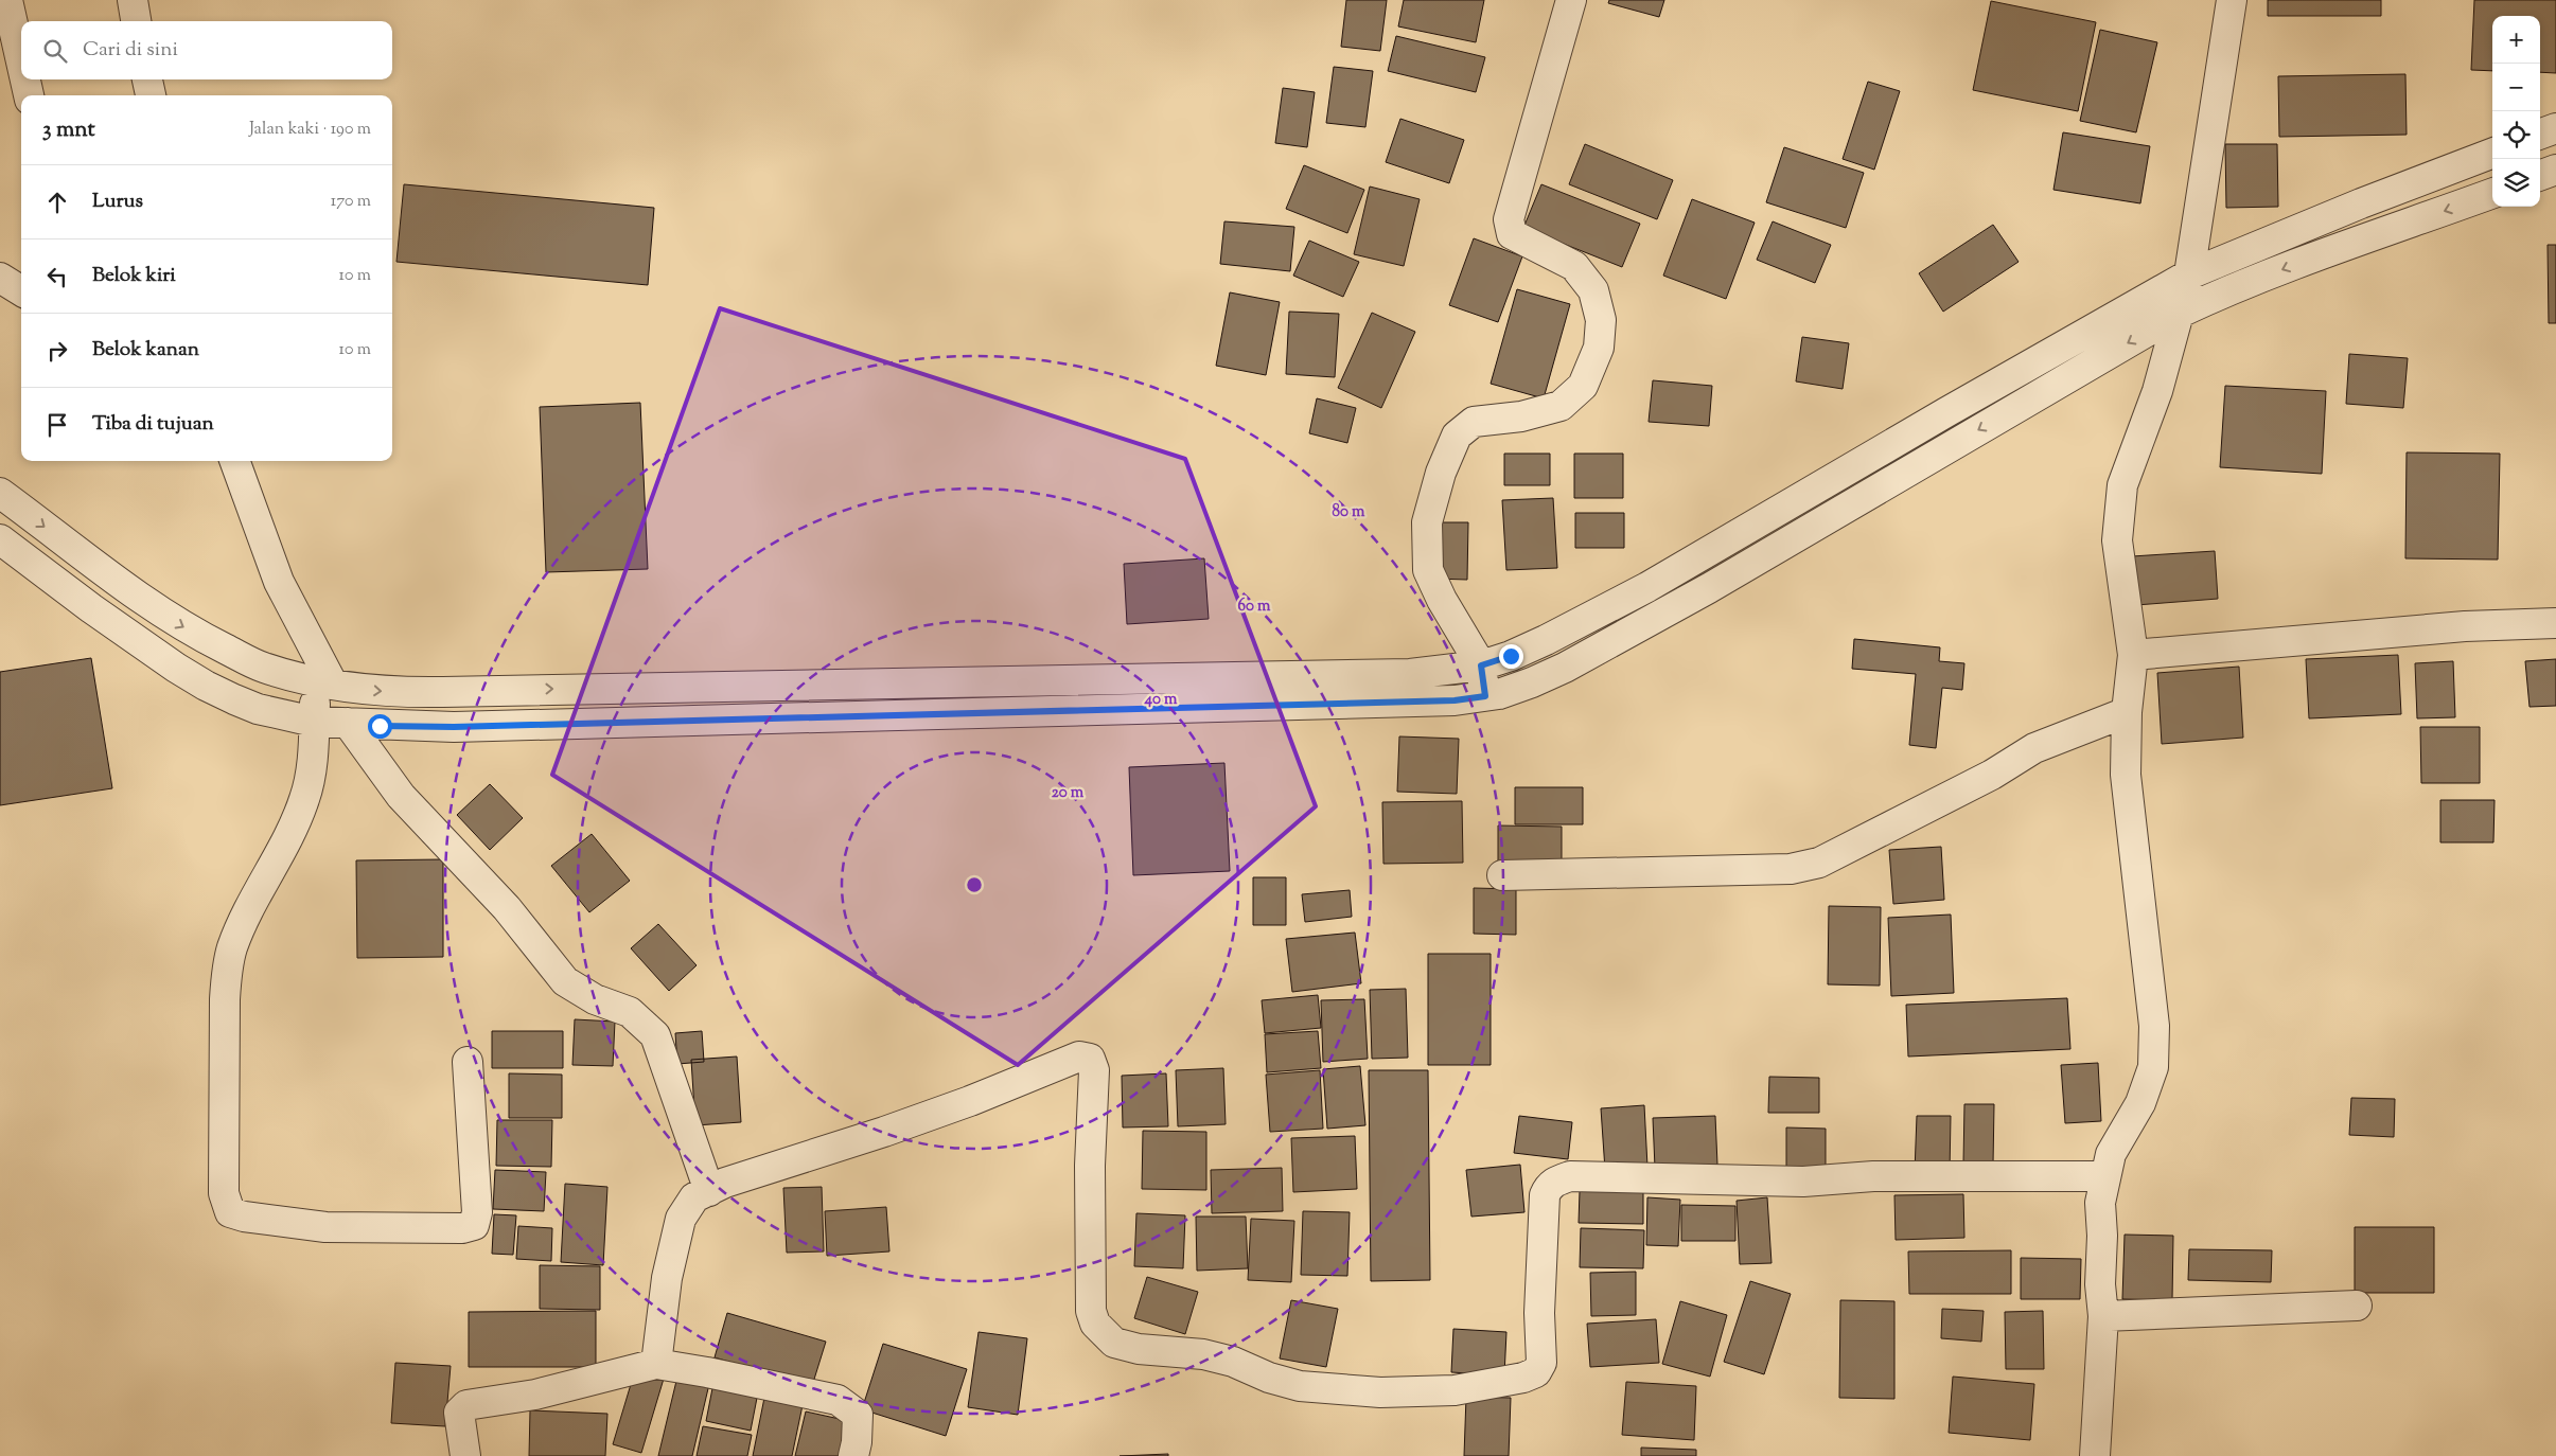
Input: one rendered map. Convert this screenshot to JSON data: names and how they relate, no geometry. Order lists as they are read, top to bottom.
{
  "page": {
    "map_buttons": ["+", "−"],
    "search": "Cari di sini",
    "heading": ["3 mnt", "Jalan kaki · 190 m"],
    "list": [
      ["Lurus", "170 m"],
      ["Belok kiri", "10 m"],
      ["Belok kanan", "10 m"],
      "Tiba di tujuan"
    ]
  },
  "rings": [
    "80 m",
    "60 m",
    "40 m",
    "20 m"
  ]
}
